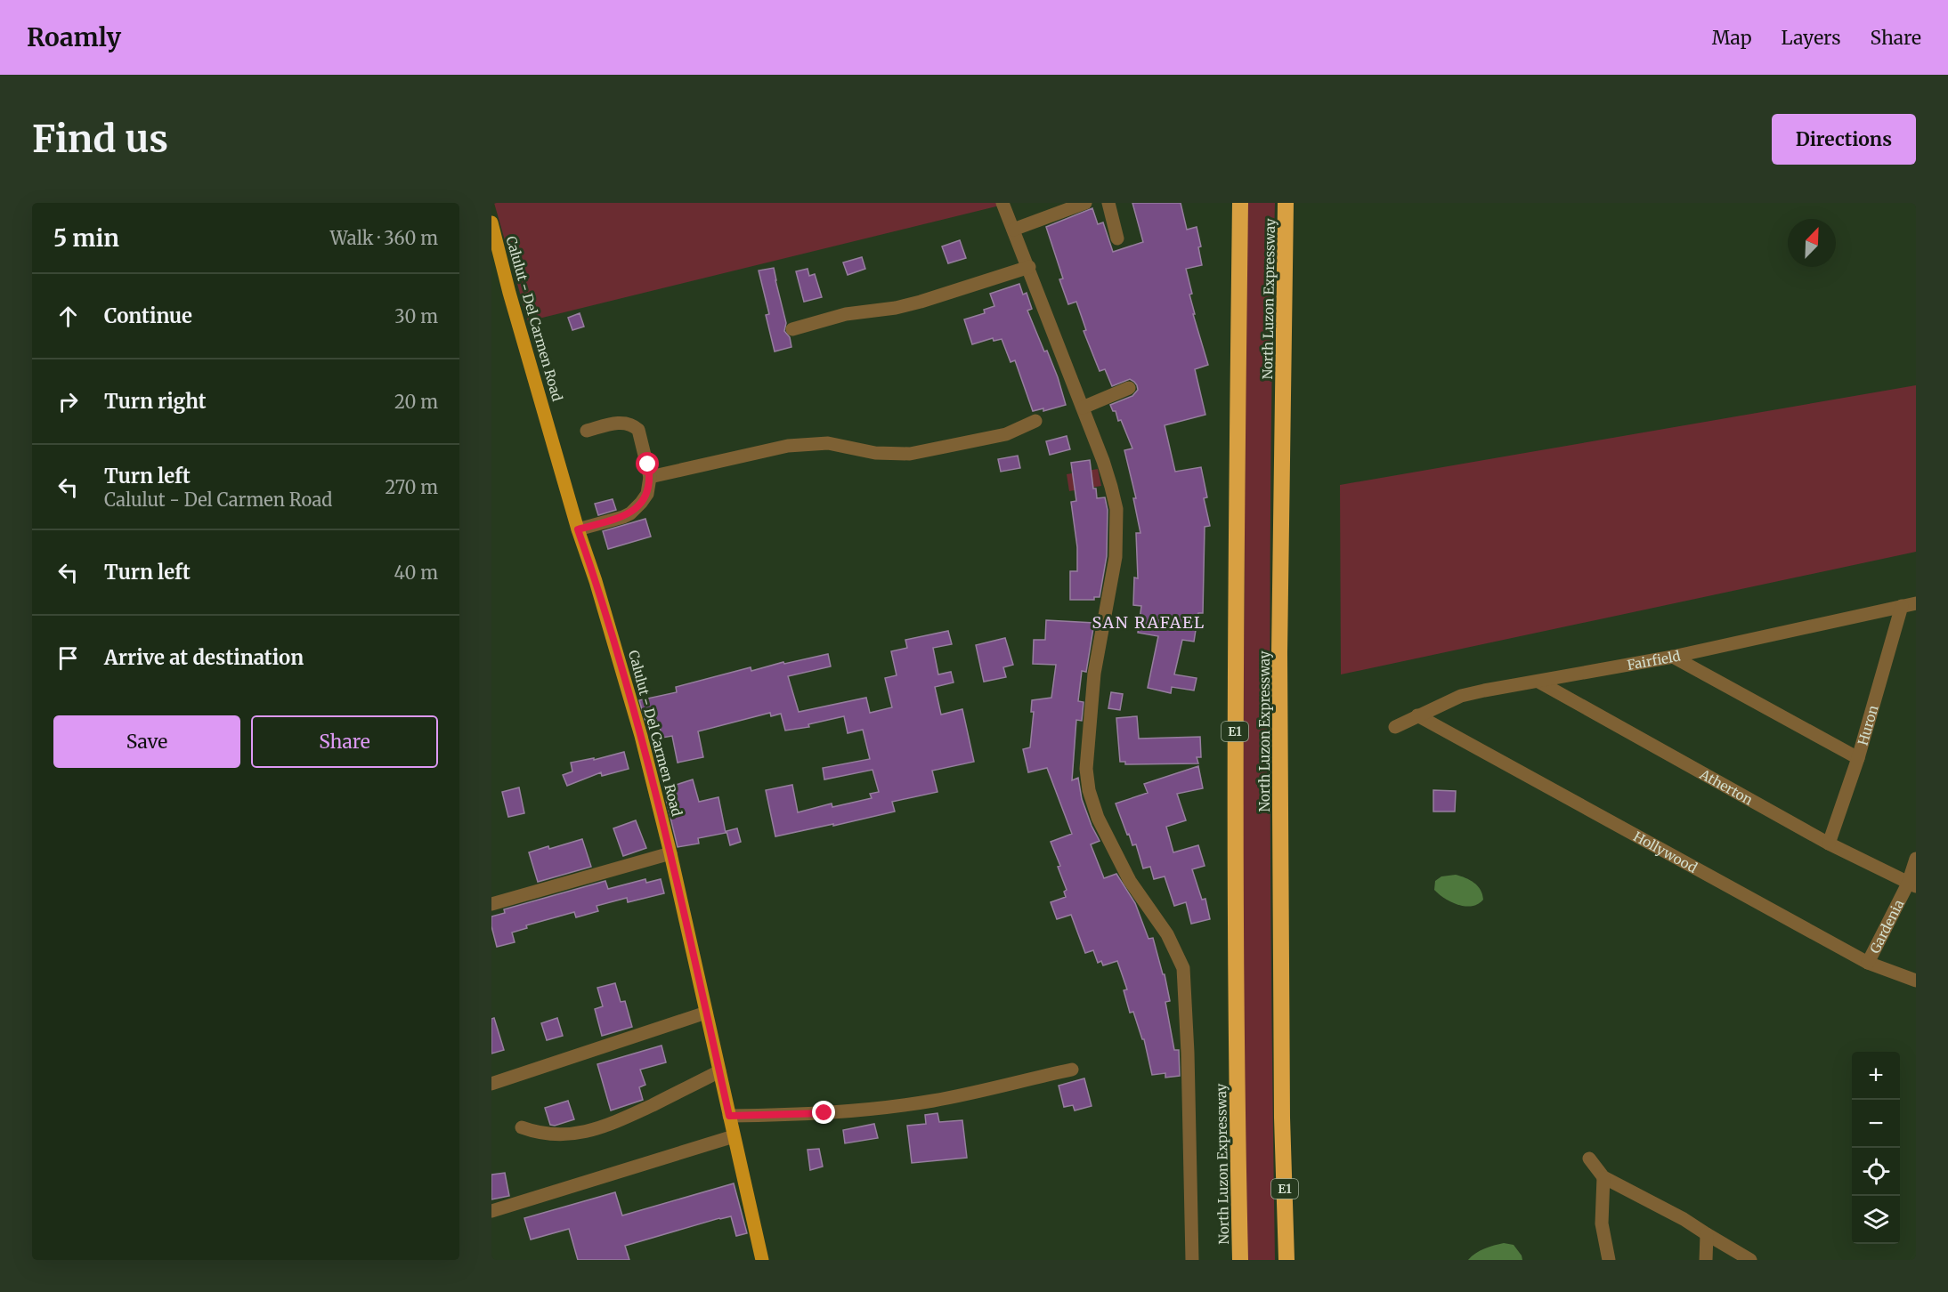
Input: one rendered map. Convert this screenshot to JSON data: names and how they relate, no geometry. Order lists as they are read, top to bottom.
{
  "streets": {
    "highway": ["North Luzon Expressway", "E1"],
    "main road": ["Calulut - Del Carmen Road"],
    "street": [
      "Fairfield",
      "Huron",
      "Atherton",
      "Hollywood",
      "Gardenia"
    ]
  },
  "crossings": [
    ["Fairfield", "Huron"],
    ["Fairfield", "Atherton"],
    ["Fairfield", "Hollywood"],
    ["Huron", "Atherton"],
    ["Atherton", "Gardenia"],
    ["Hollywood", "Gardenia"]
  ],
  "districts": ["SAN RAFAEL"],
  "north": "top right",
  "page": {
    "header": "Roamly",
    "nav": ["Map", "Layers", "Share"],
    "buttons": [
      "Directions",
      ["Save", "Share"]
    ],
    "title": "Find us",
    "heading": ["5 min", "Walk · 360 m"],
    "list": [
      ["Continue", "30 m"],
      ["Turn right", "20 m"],
      ["Turn left", "Calulut - Del Carmen Road", "270 m"],
      ["Turn left", "40 m"],
      "Arrive at destination"
    ],
    "map_buttons": ["+", "−"]
  }
}
